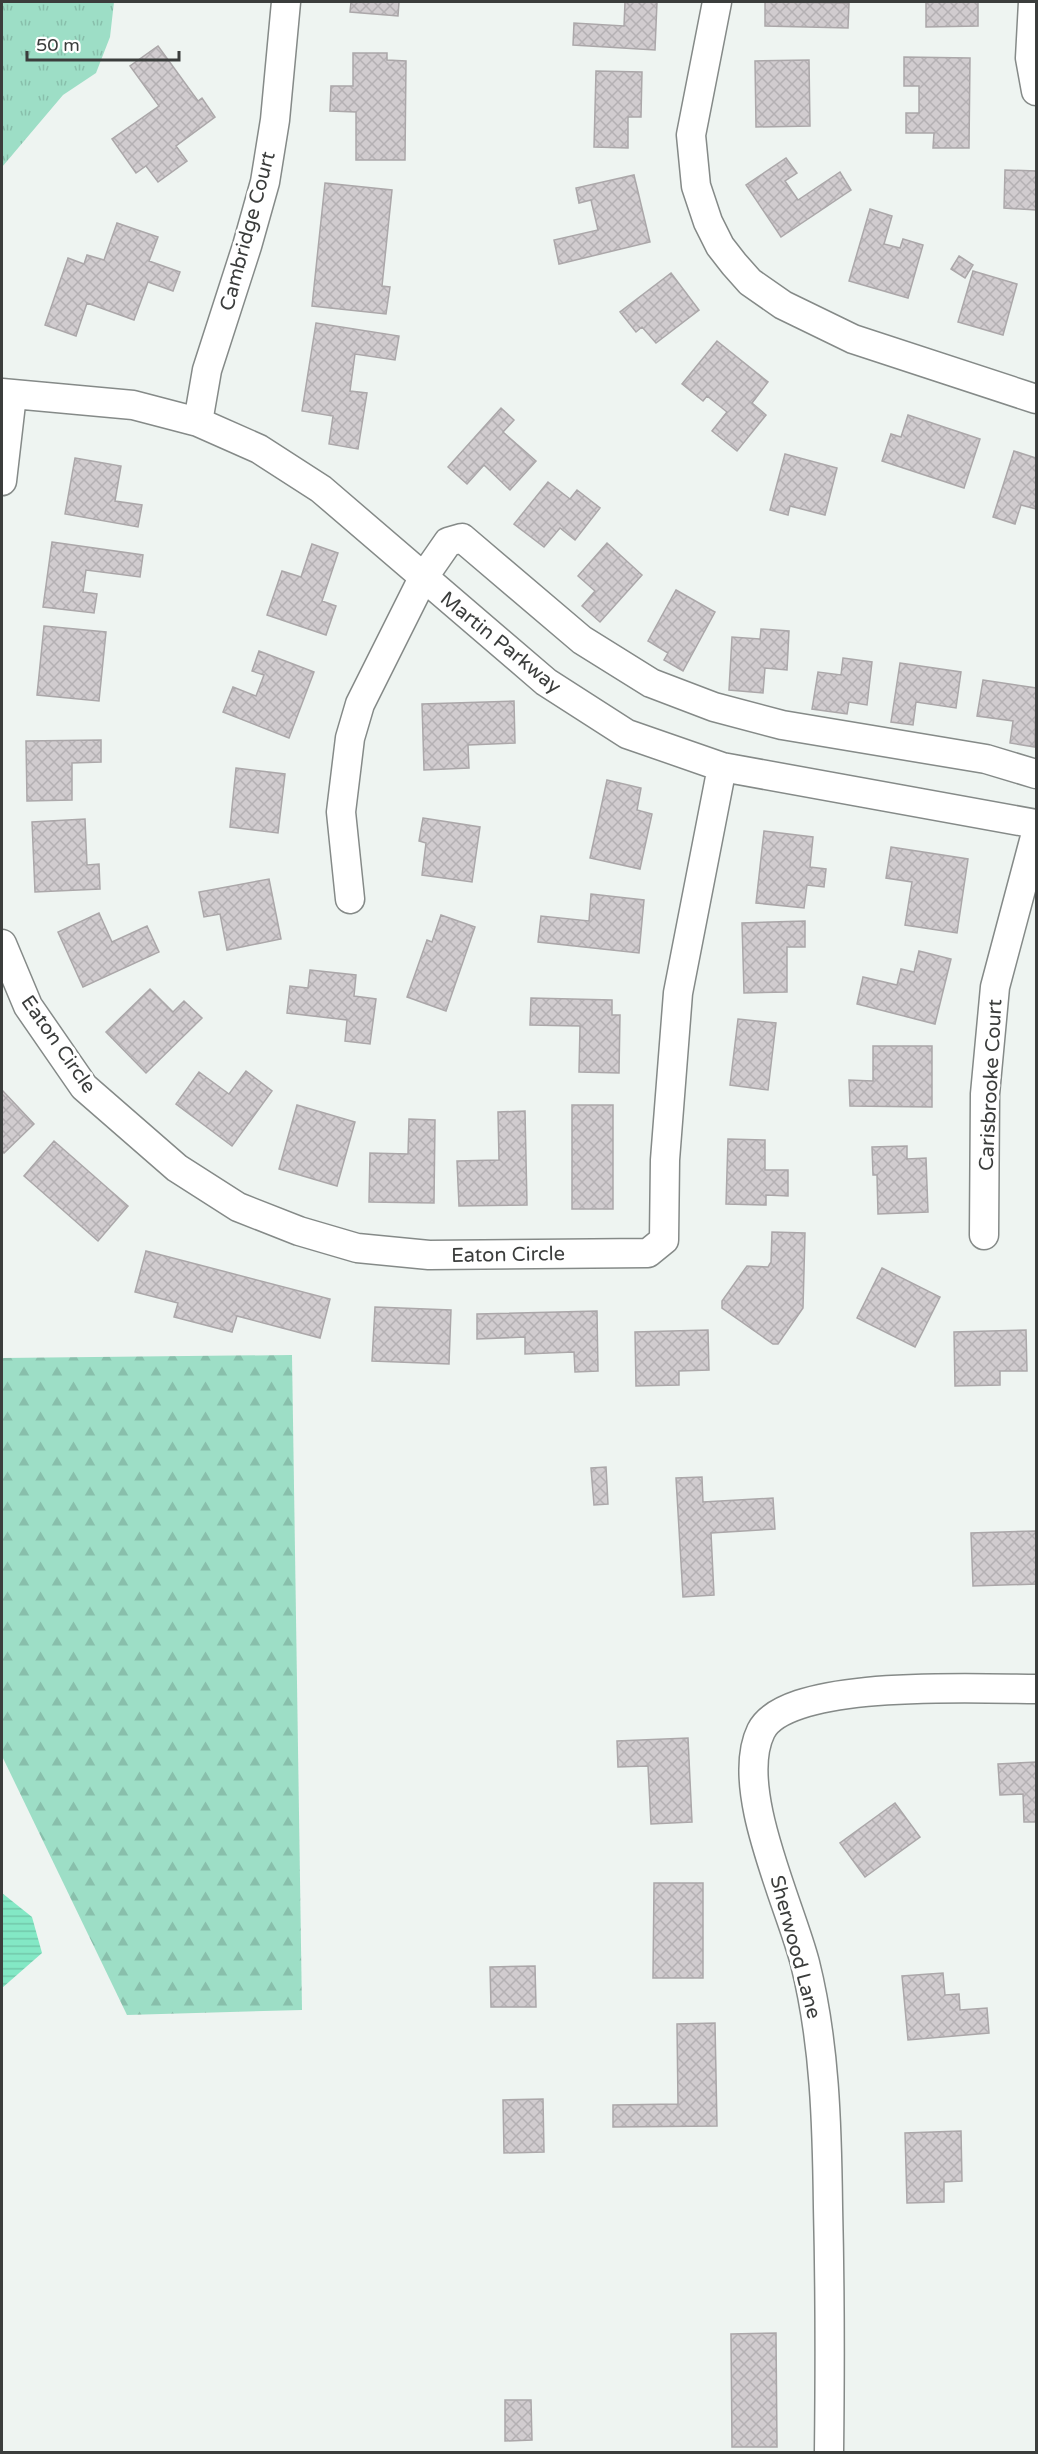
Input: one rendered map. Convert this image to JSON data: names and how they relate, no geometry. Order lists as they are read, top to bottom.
{
  "streets": {
    "street": [
      "Cambridge Court",
      "Martin Parkway",
      "Eaton Circle",
      "Carisbrooke Court",
      "Sherwood Lane"
    ]
  },
  "crossings": [
    ["Cambridge Court", "Martin Parkway"],
    ["Martin Parkway", "Eaton Circle"]
  ],
  "scale_bar": "50 m"
}
